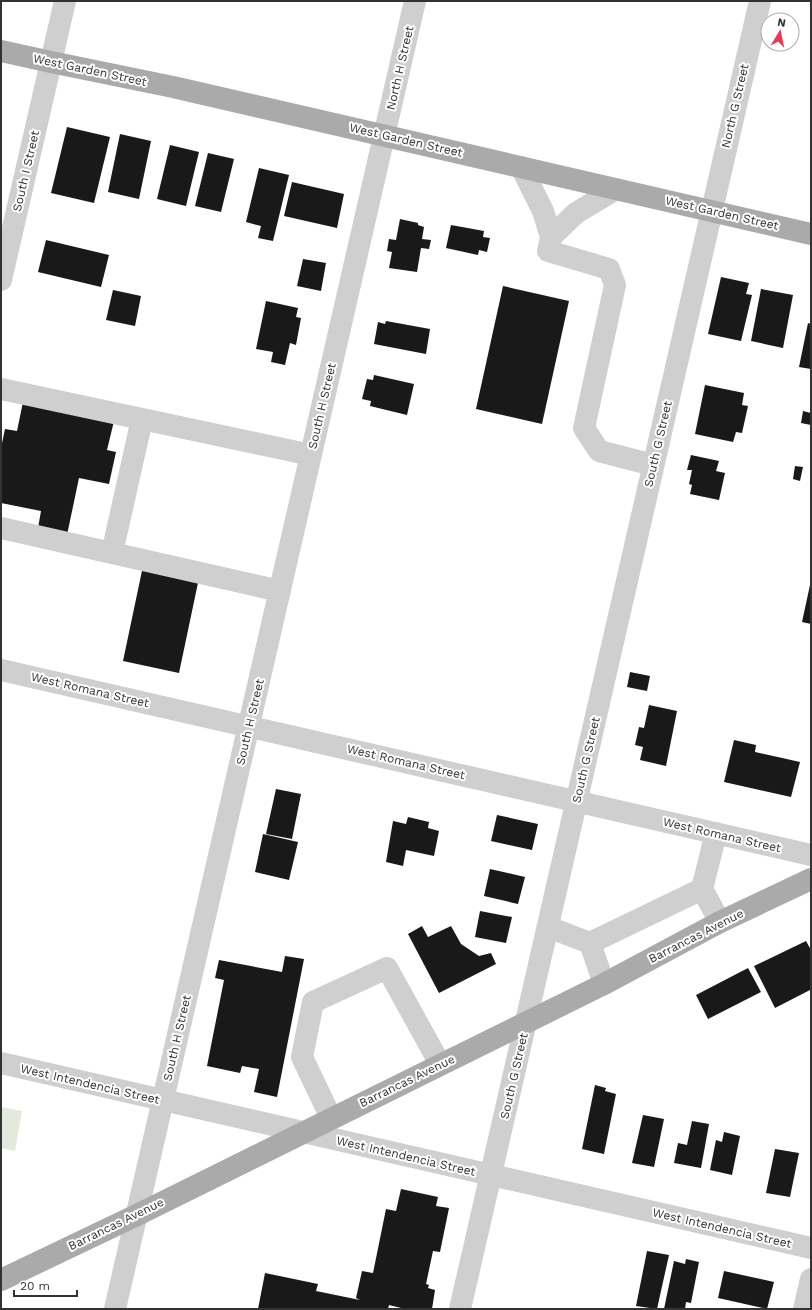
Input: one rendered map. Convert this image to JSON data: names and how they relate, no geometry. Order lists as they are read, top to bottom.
{
  "streets": {
    "main road": ["West Garden Street", "Barrancas Avenue"],
    "street": [
      "North H Street",
      "North G Street",
      "South I Street",
      "South H Street",
      "South G Street",
      "West Romana Street",
      "West Intendencia Street"
    ]
  },
  "crossings": [
    ["North H Street", "West Garden Street"],
    ["North H Street", "South H Street"],
    ["West Garden Street", "North G Street"],
    ["West Garden Street", "South I Street"],
    ["West Garden Street", "South H Street"],
    ["West Garden Street", "South G Street"],
    ["North G Street", "South G Street"],
    ["South H Street", "West Romana Street"],
    ["South H Street", "Barrancas Avenue"],
    ["South H Street", "West Intendencia Street"],
    ["South G Street", "West Romana Street"],
    ["South G Street", "Barrancas Avenue"],
    ["South G Street", "West Intendencia Street"],
    ["Barrancas Avenue", "West Intendencia Street"]
  ],
  "scale_bar": "20 m",
  "north": "top"
}
